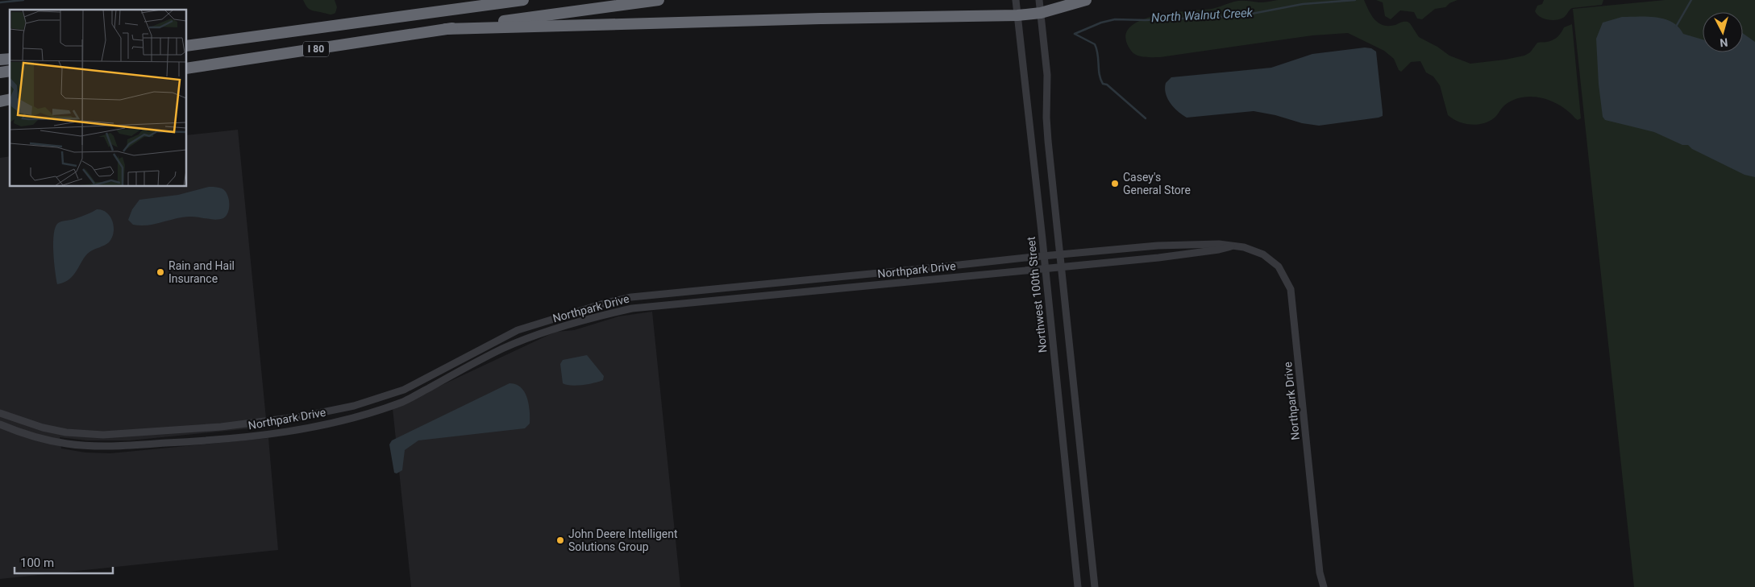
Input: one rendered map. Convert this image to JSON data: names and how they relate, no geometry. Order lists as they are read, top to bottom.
{
  "streets": {
    "highway": ["I 80"],
    "street": ["Northpark Drive", "Northwest 100th Street"]
  },
  "crossings": [
    ["Northpark Drive", "Northwest 100th Street"]
  ],
  "water": ["North Walnut Creek"],
  "places": ["Casey's General Store", "Rain and Hail Insurance", "John Deere Intelligent Solutions Group"],
  "scale_bar": "100 m",
  "north": "bottom"
}
